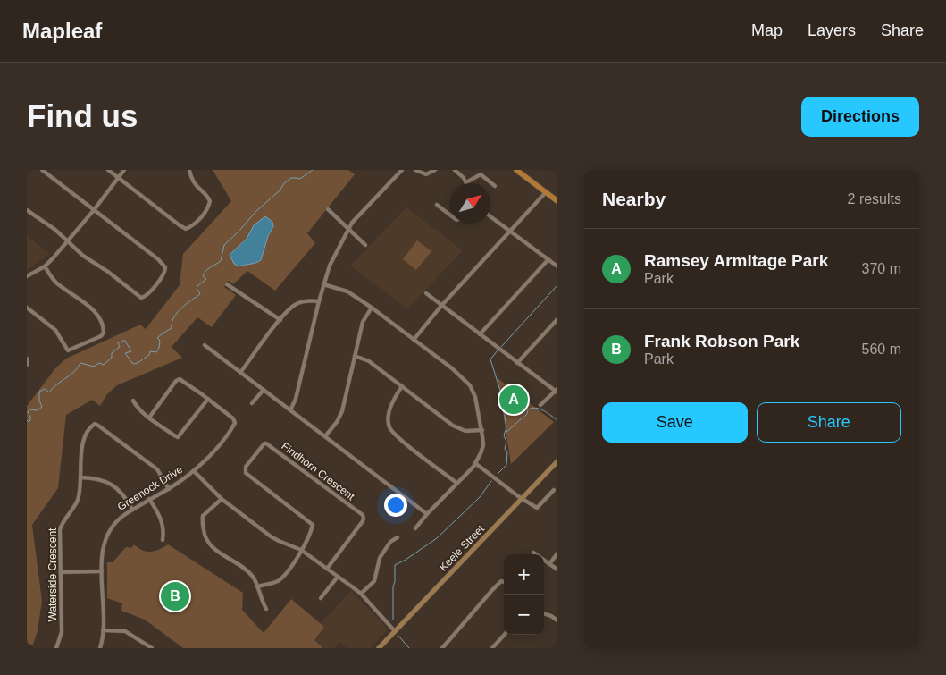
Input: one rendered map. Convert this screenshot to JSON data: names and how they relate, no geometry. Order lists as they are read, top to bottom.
{
  "streets": {
    "main road": ["Keele Street"],
    "street": ["Findhorn Crescent", "Greenock Drive", "Waterside Crescent"]
  },
  "crossings": [
    ["Greenock Drive", "Waterside Crescent"]
  ],
  "north": "top right",
  "page": {
    "header": "Mapleaf",
    "nav": ["Map", "Layers", "Share"],
    "buttons": [
      "Directions",
      ["Save", "Share"]
    ],
    "title": "Find us",
    "heading": ["Nearby", "2 results"],
    "list": [
      {
        "mark": "A",
        "name": "Ramsey Armitage Park",
        "note": "Park",
        "value": "370 m"
      },
      {
        "mark": "B",
        "name": "Frank Robson Park",
        "note": "Park",
        "value": "560 m"
      }
    ],
    "pins": ["A", "B"],
    "map_buttons": ["+", "−"]
  }
}
